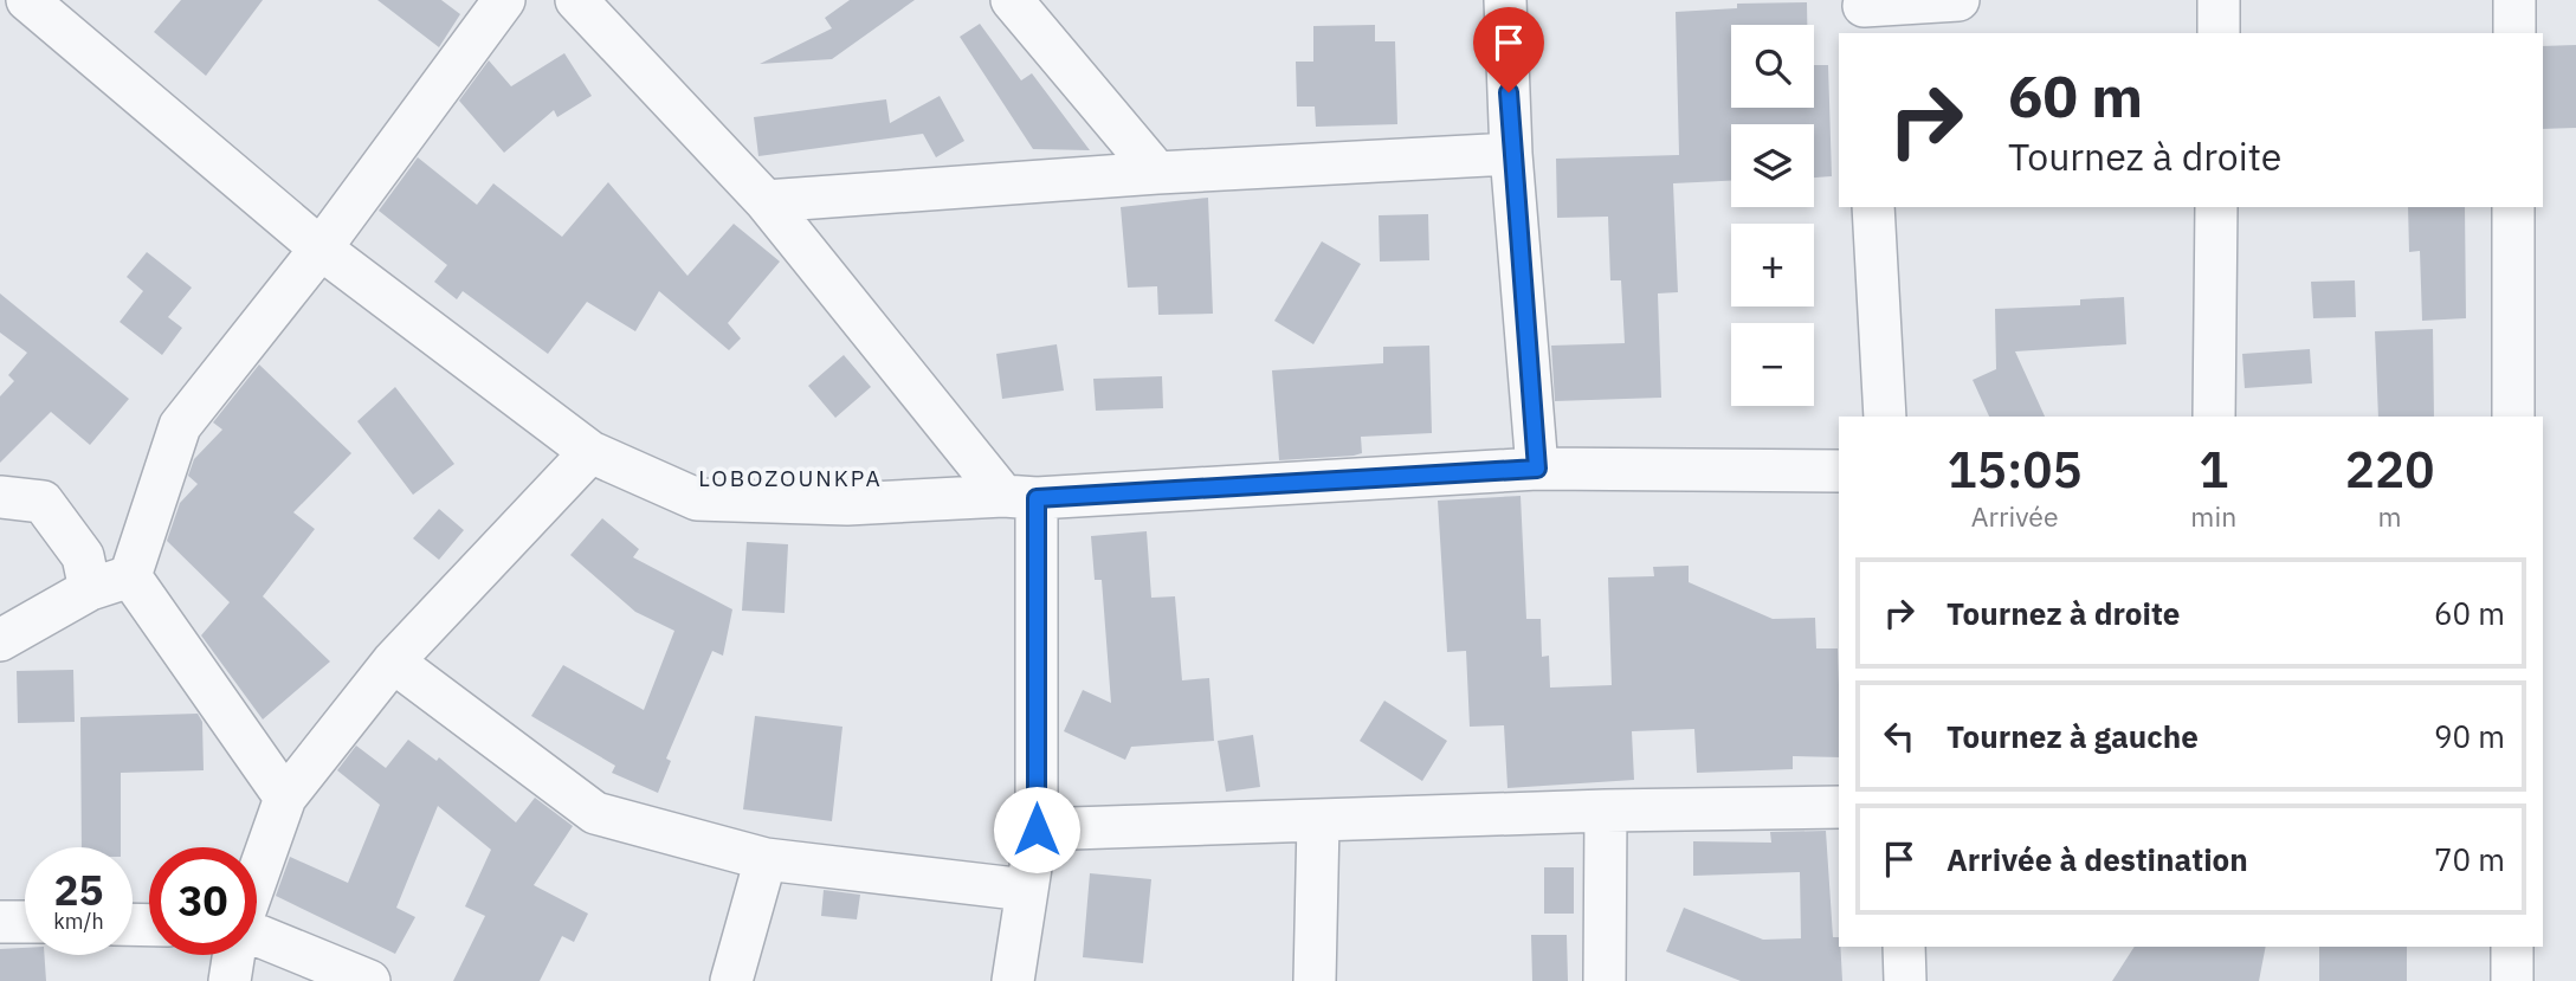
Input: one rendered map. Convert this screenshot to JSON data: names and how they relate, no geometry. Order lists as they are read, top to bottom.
{
  "districts": ["LOBOZOUNKPA"],
  "page": {
    "map_buttons": ["+", "−"],
    "turn": ["60 m", "Tournez à droite"],
    "eta": [
      "15:05",
      "Arrivée",
      "1",
      "min",
      "220",
      "m"
    ],
    "list": [
      {
        "name": "Tournez à droite",
        "value": "60 m"
      },
      {
        "name": "Tournez à gauche",
        "value": "90 m"
      },
      {
        "name": "Arrivée à destination",
        "value": "70 m"
      }
    ],
    "speed": "25 km/h",
    "limit": "30"
  }
}
